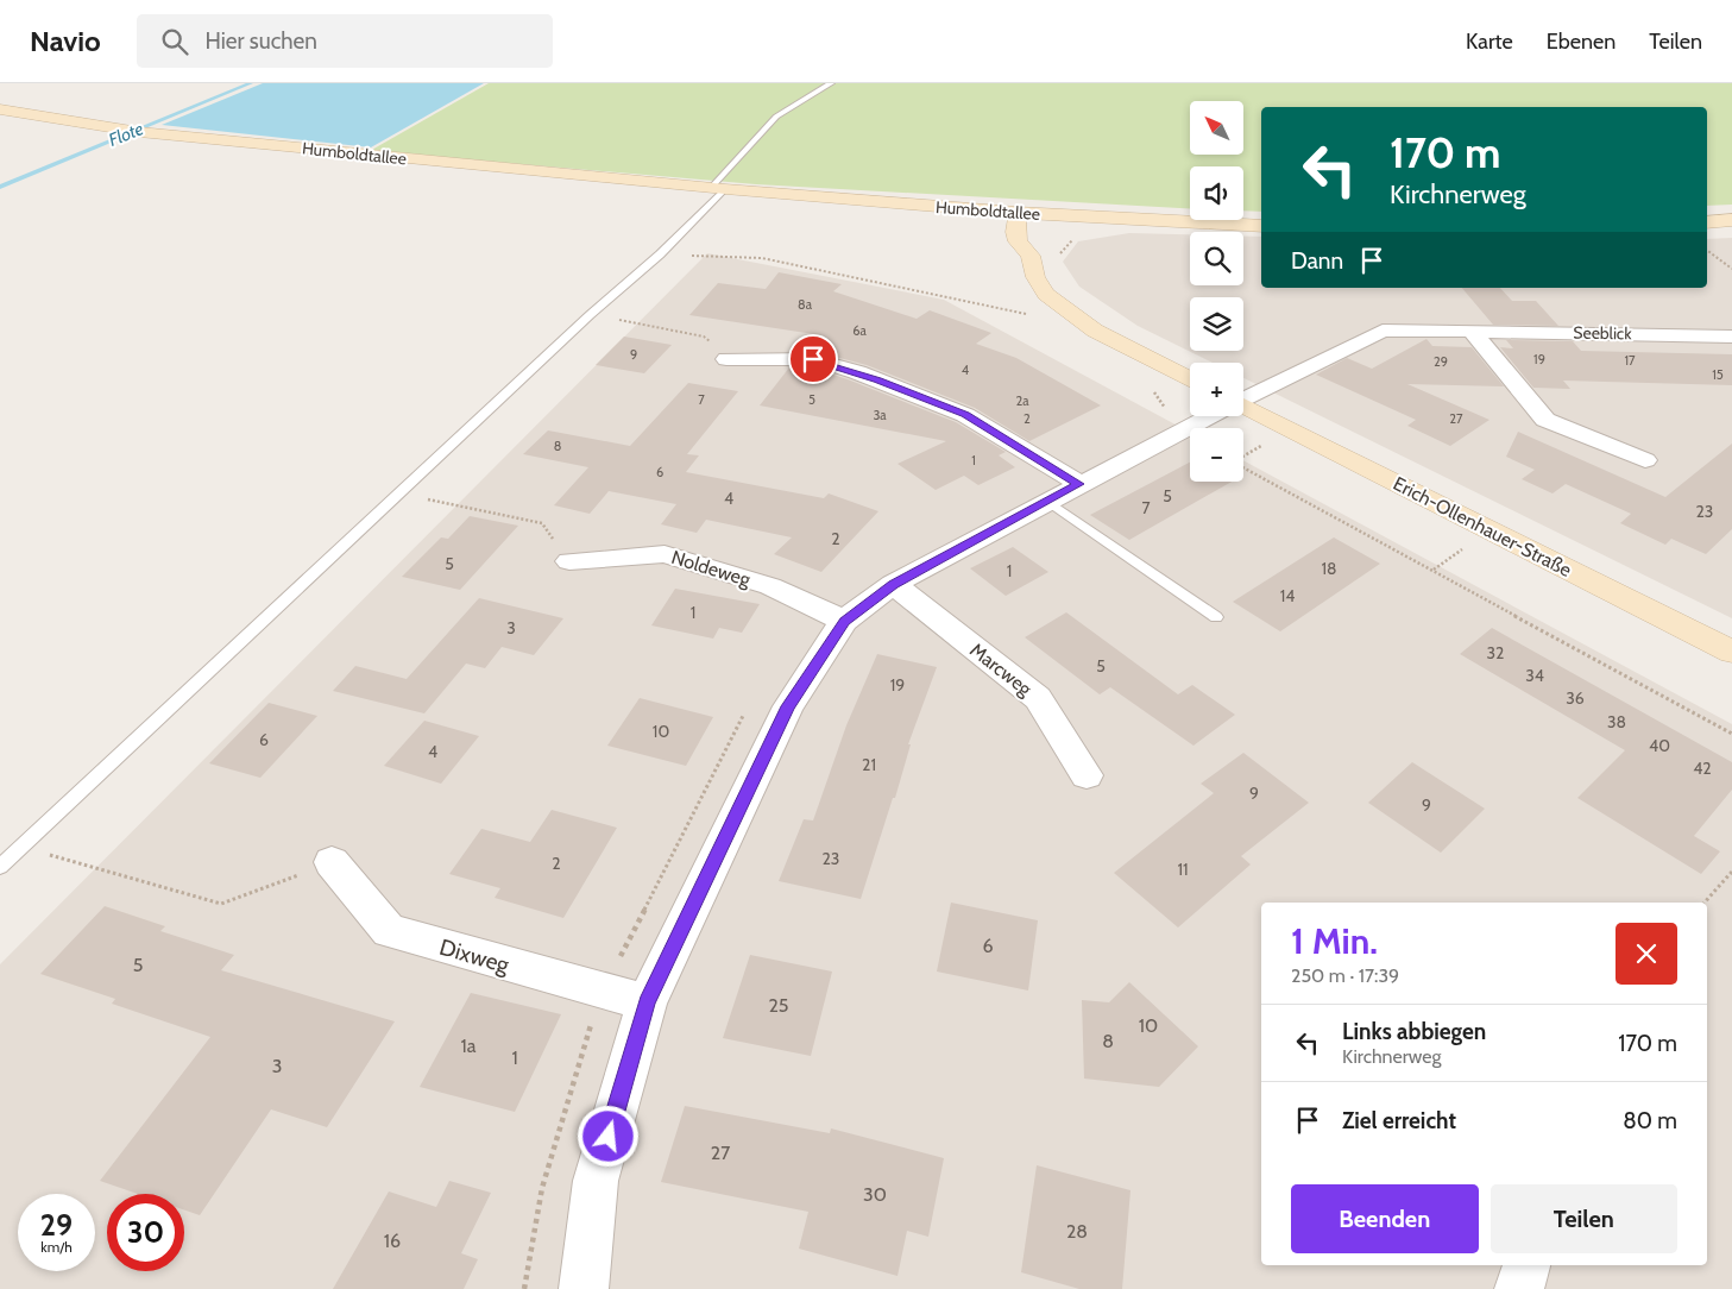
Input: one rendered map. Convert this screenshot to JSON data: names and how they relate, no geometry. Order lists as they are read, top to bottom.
{
  "streets": {
    "street": [
      "Humboldtallee",
      "Seeblick",
      "Erich-Ollenhauer-Straße",
      "Noldeweg",
      "Marcweg",
      "Dixweg"
    ]
  },
  "crossings": [
    ["Seeblick", "Noldeweg"],
    ["Seeblick", "Marcweg"],
    ["Seeblick", "Dixweg"]
  ],
  "water": ["Flote"],
  "house_numbers": [
    "8a",
    "6a",
    "9",
    "19",
    "17",
    "29",
    "4",
    "15",
    "7",
    "5",
    "2a",
    "3a",
    "2",
    "27",
    "8",
    "1",
    "6",
    "5",
    "4",
    "7",
    "23",
    "2",
    "5",
    "18",
    "1",
    "14",
    "1",
    "3",
    "32",
    "5",
    "34",
    "19",
    "36",
    "38",
    "10",
    "6",
    "40",
    "4",
    "21",
    "42",
    "9",
    "9",
    "23",
    "2",
    "11",
    "6",
    "5",
    "25",
    "10",
    "8",
    "1a",
    "1",
    "3",
    "27",
    "30",
    "28",
    "16"
  ],
  "north": "top left",
  "page": {
    "header": "Navio",
    "search": "Hier suchen",
    "nav": ["Karte", "Ebenen", "Teilen"],
    "map_buttons": ["+", "−"],
    "turn": ["170 m", "Kirchnerweg"],
    "then": "Dann",
    "heading": ["1 Min.", "250 m · 17:39"],
    "list": [
      {
        "name": "Links abbiegen",
        "note": "Kirchnerweg",
        "value": "170 m"
      },
      {
        "name": "Ziel erreicht",
        "value": "80 m"
      }
    ],
    "buttons": ["Beenden", "Teilen"],
    "speed": "29 km/h",
    "limit": "30"
  }
}
